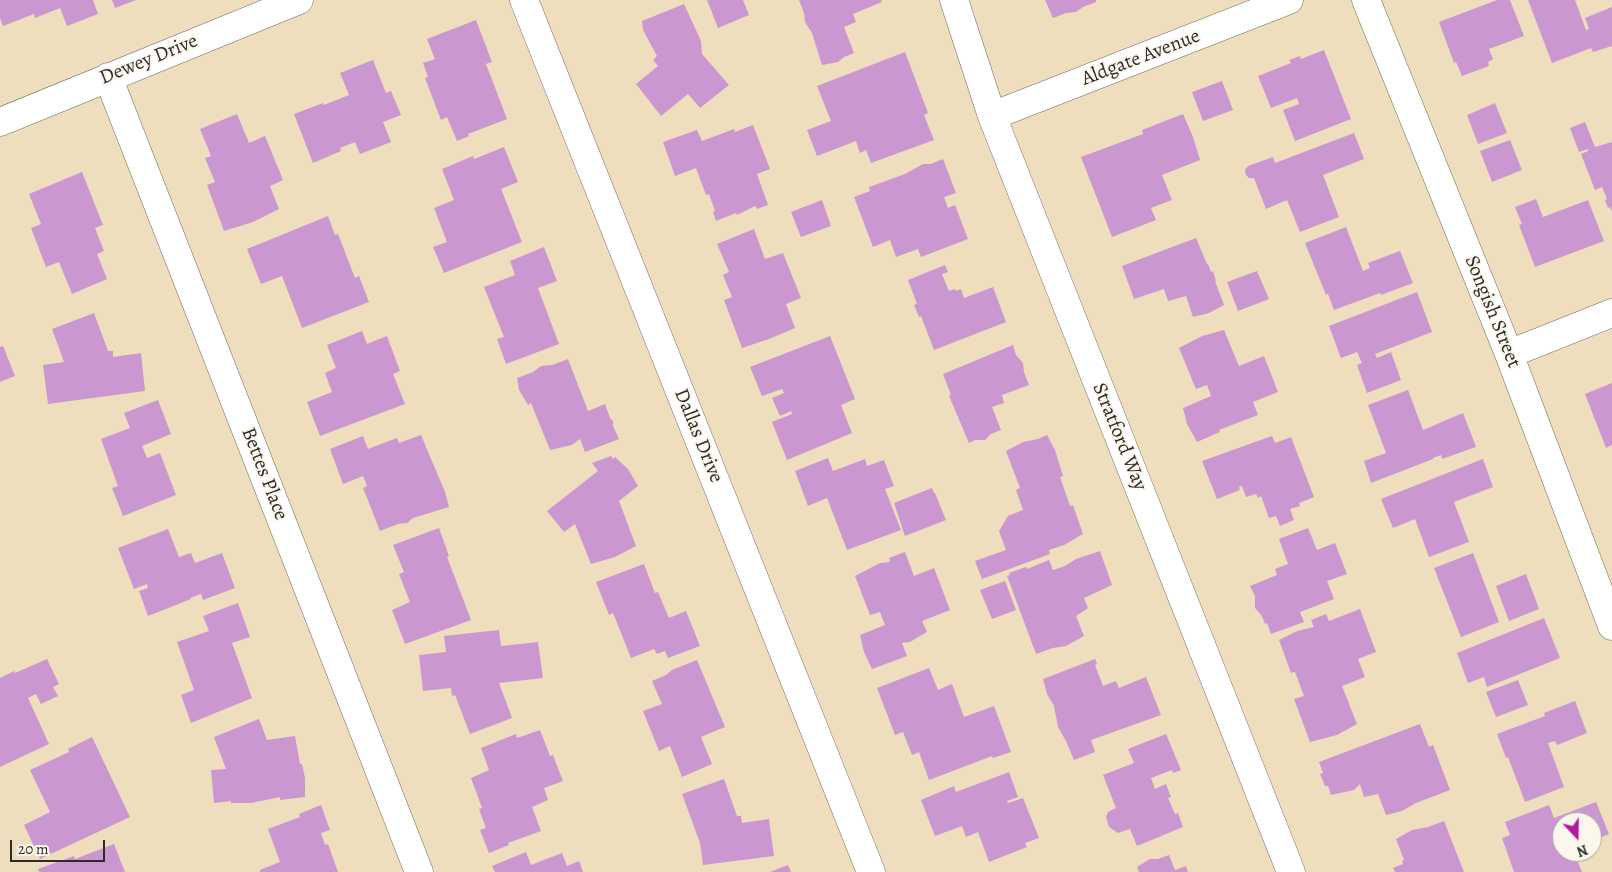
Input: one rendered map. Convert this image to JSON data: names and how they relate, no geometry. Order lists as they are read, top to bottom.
{
  "streets": {
    "street": [
      "Aldgate Avenue",
      "Dewey Drive",
      "Songish Street",
      "Dallas Drive",
      "Stratford Way",
      "Bettes Place"
    ]
  },
  "crossings": [
    ["Aldgate Avenue", "Stratford Way"],
    ["Dewey Drive", "Bettes Place"]
  ],
  "scale_bar": "20 m",
  "north": "bottom"
}
